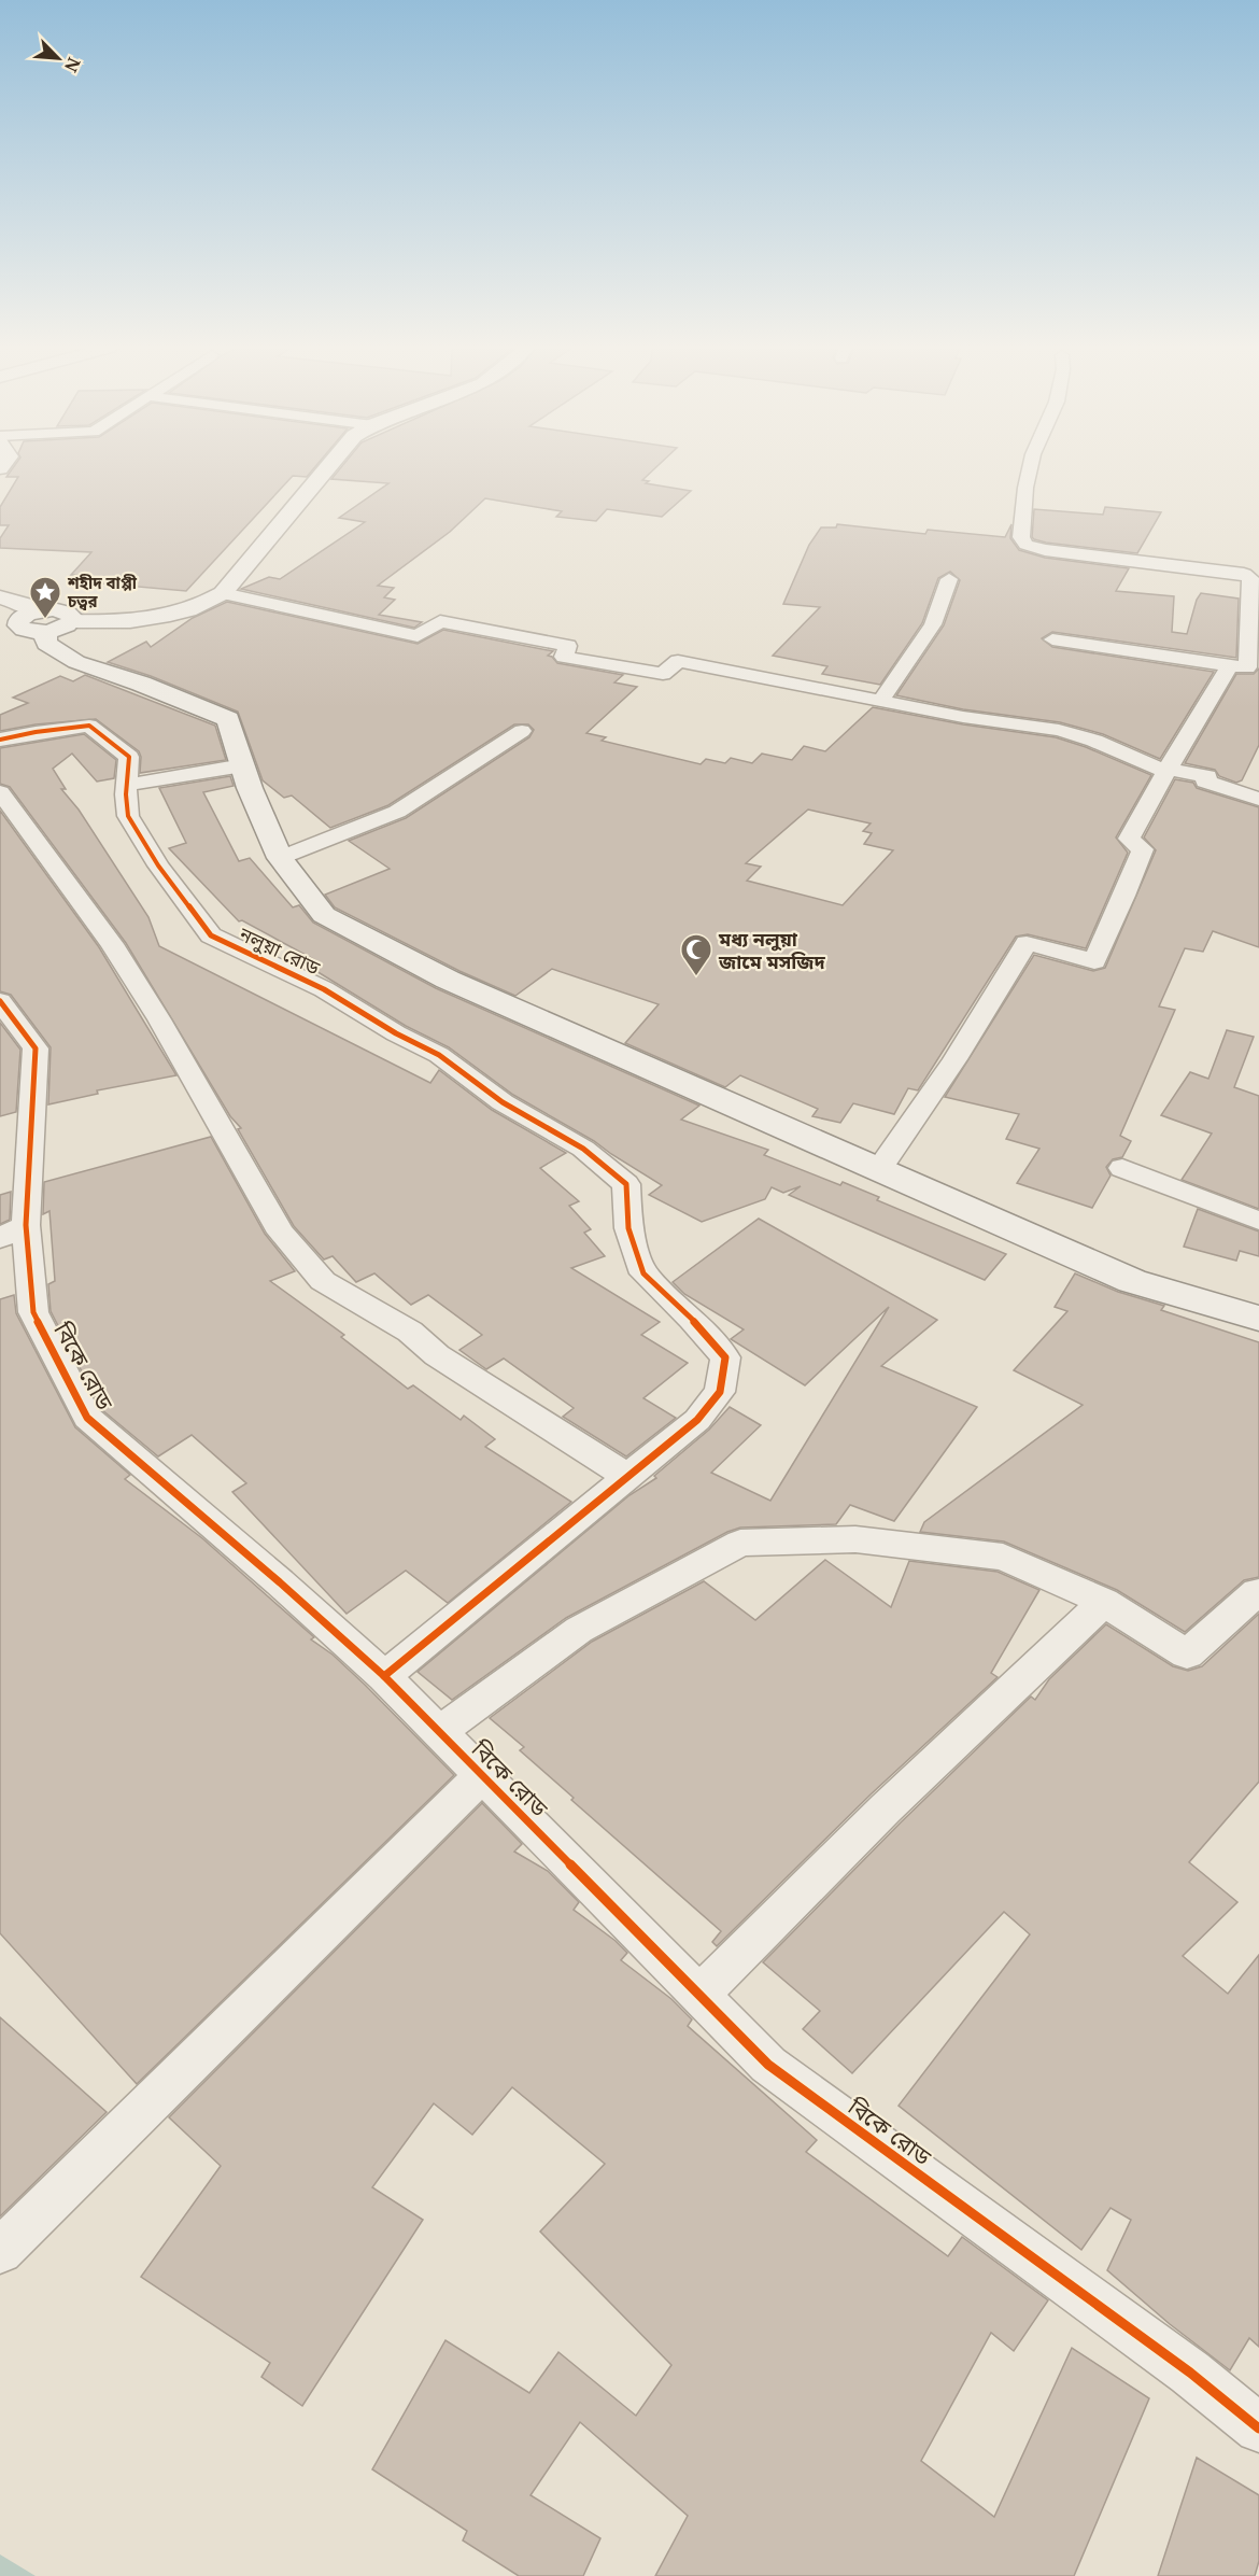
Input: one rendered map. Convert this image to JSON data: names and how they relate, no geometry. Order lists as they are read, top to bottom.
{
  "streets": {
    "street": ["নলুয়া রোড", "বিকে রোড"]
  },
  "places": {
    "place": ["শহীদ বাপ্পী চত্বর"],
    "mosque": ["মধ্য নলুয়া জামে মসজিদ"]
  },
  "north": "bottom right"
}
